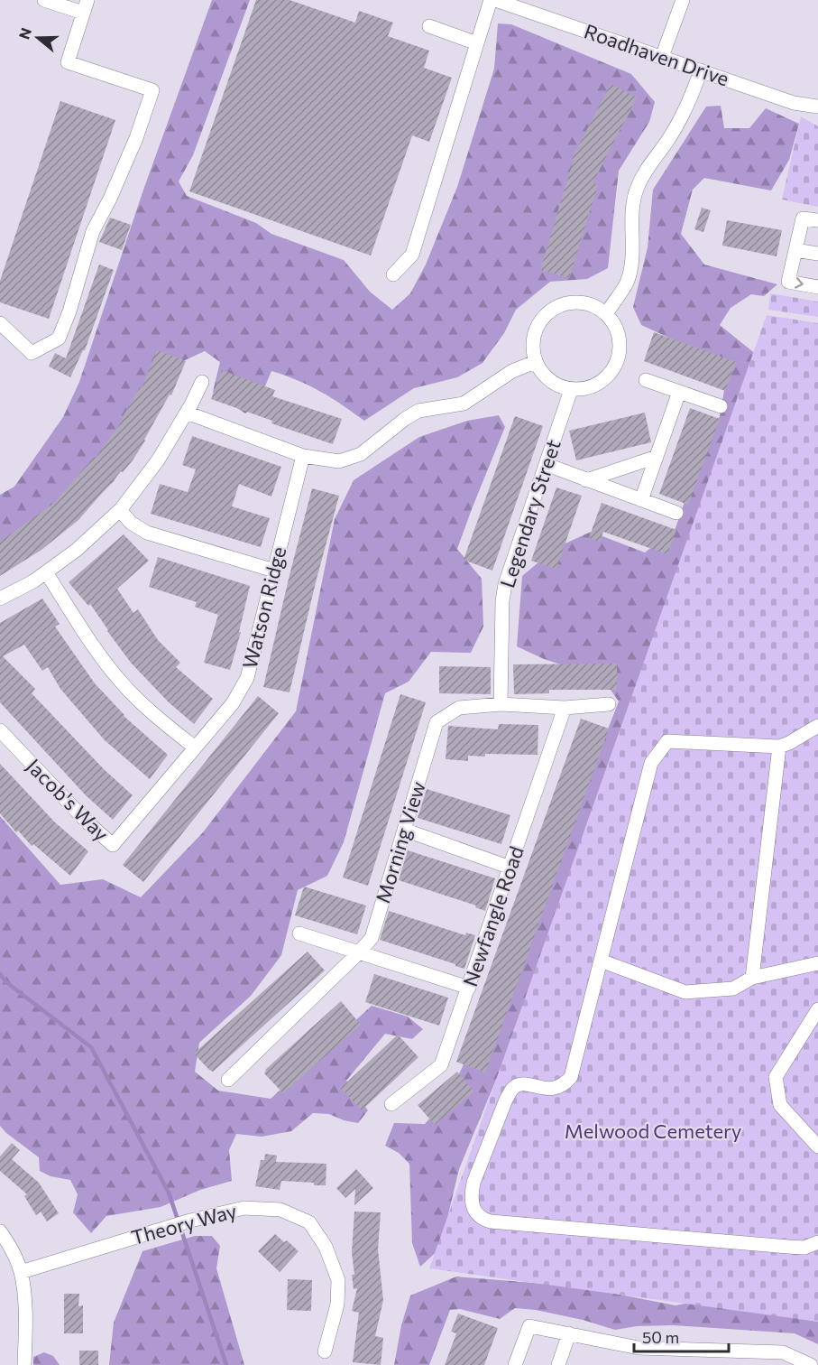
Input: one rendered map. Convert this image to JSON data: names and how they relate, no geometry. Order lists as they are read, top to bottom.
{
  "streets": {
    "street": [
      "Roadhaven Drive",
      "Legendary Street",
      "Watson Ridge",
      "Jacob's Way",
      "Morning View",
      "Newfangle Road",
      "Theory Way"
    ]
  },
  "crossings": [
    ["Legendary Street", "Morning View"],
    ["Watson Ridge", "Jacob's Way"],
    ["Morning View", "Newfangle Road"]
  ],
  "parks": ["Melwood Cemetery"],
  "scale_bar": "50 m",
  "north": "left"
}
